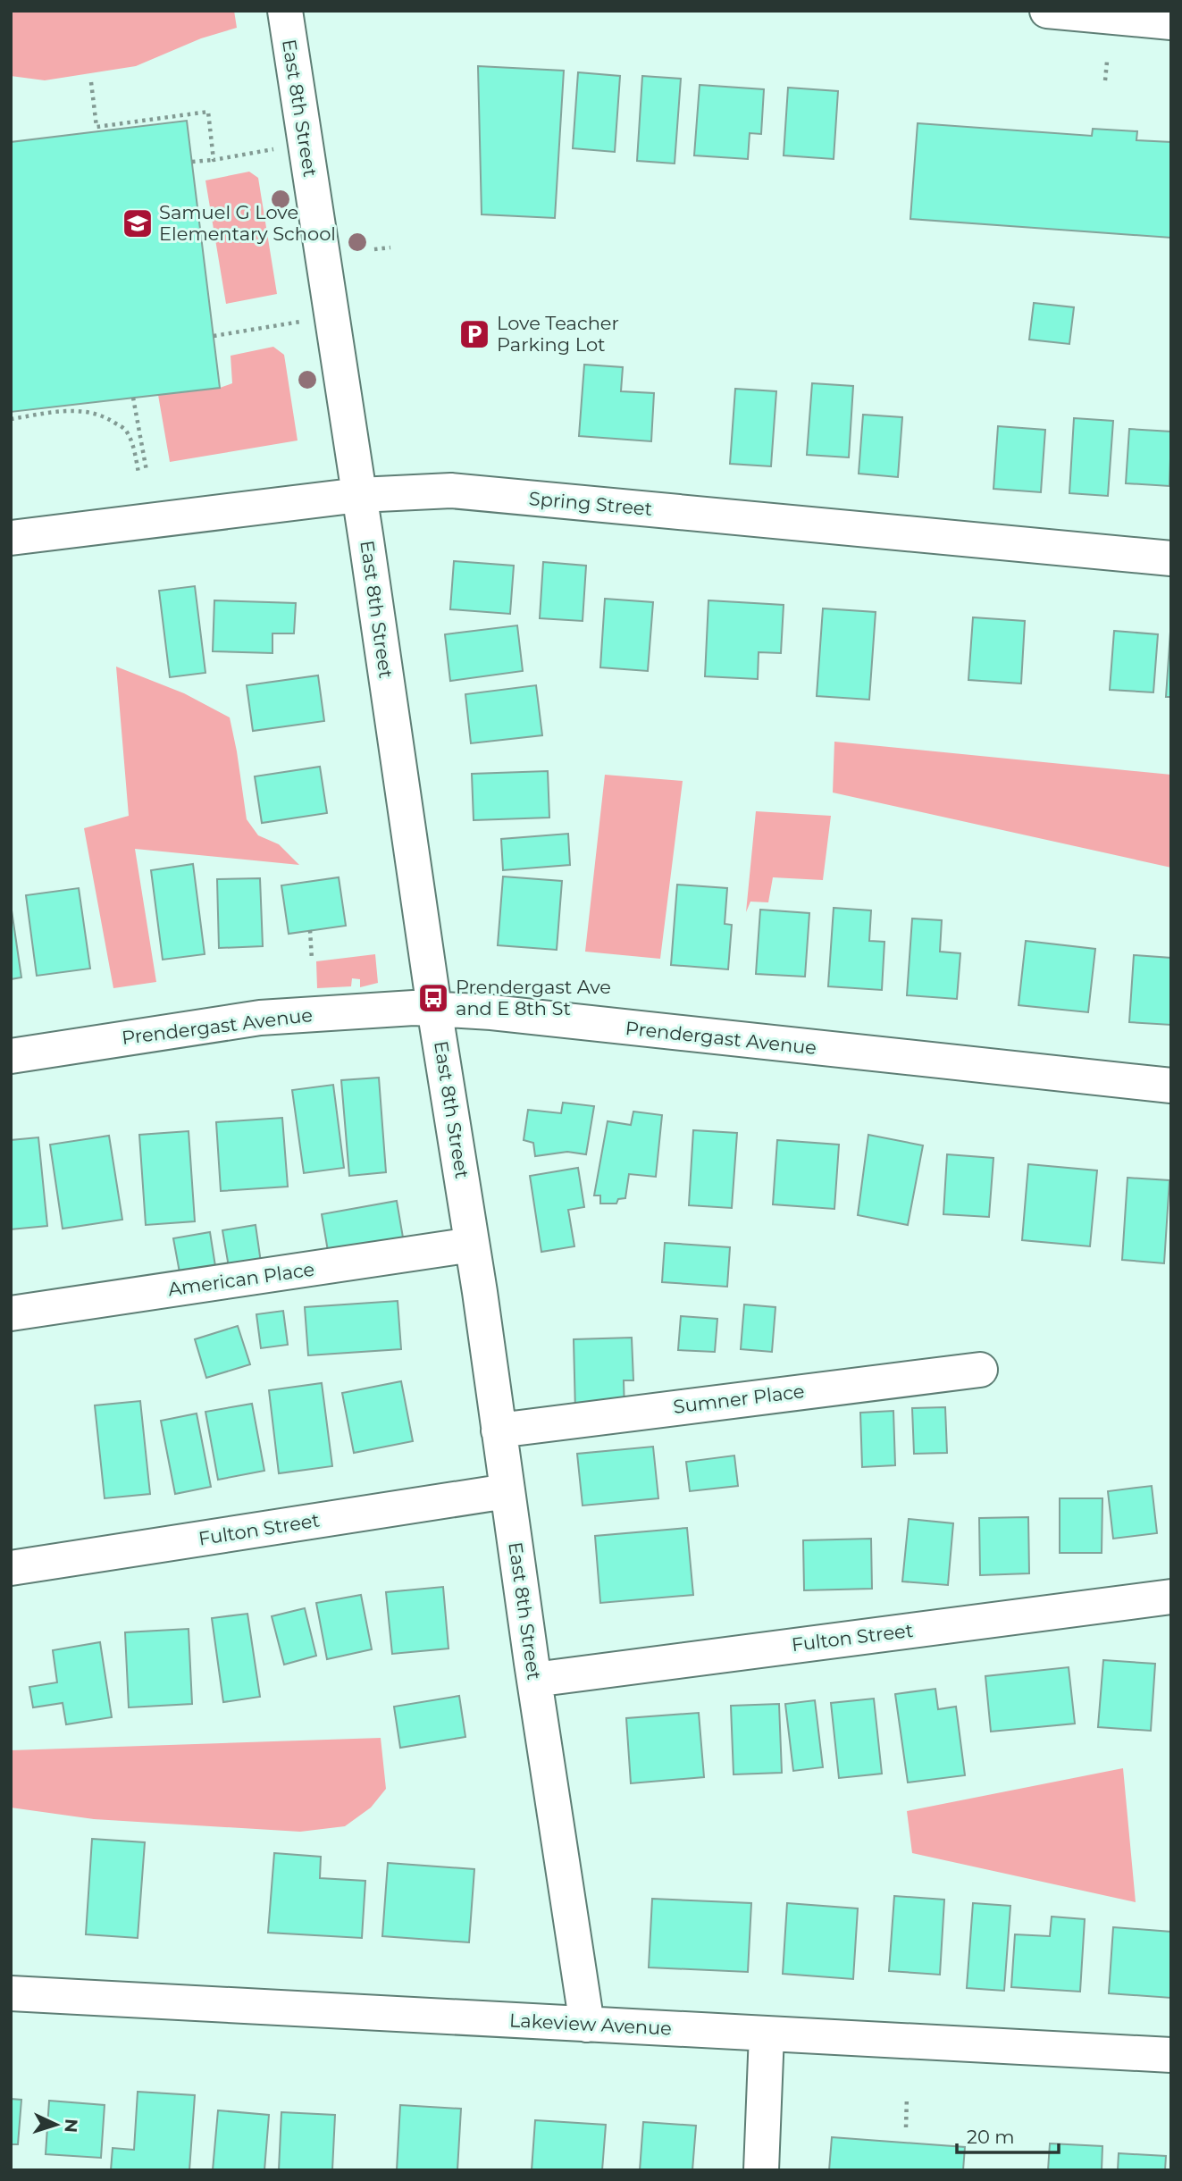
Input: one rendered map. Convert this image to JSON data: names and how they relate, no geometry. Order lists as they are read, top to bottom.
{
  "streets": {
    "main road": [
      "East 8th Street",
      "Spring Street",
      "Prendergast Avenue",
      "American Place",
      "Sumner Place",
      "Fulton Street",
      "Lakeview Avenue"
    ]
  },
  "crossings": [
    ["East 8th Street", "Spring Street"],
    ["East 8th Street", "Prendergast Avenue"],
    ["East 8th Street", "American Place"],
    ["East 8th Street", "Sumner Place"],
    ["East 8th Street", "Fulton Street"],
    ["East 8th Street", "Lakeview Avenue"]
  ],
  "places": {
    "school or university": ["Samuel G Love Elementary School"],
    "parking": ["Love Teacher Parking Lot"],
    "bus stop": ["Prendergast Ave and E 8th St"]
  },
  "scale_bar": "20 m",
  "north": "right"
}
